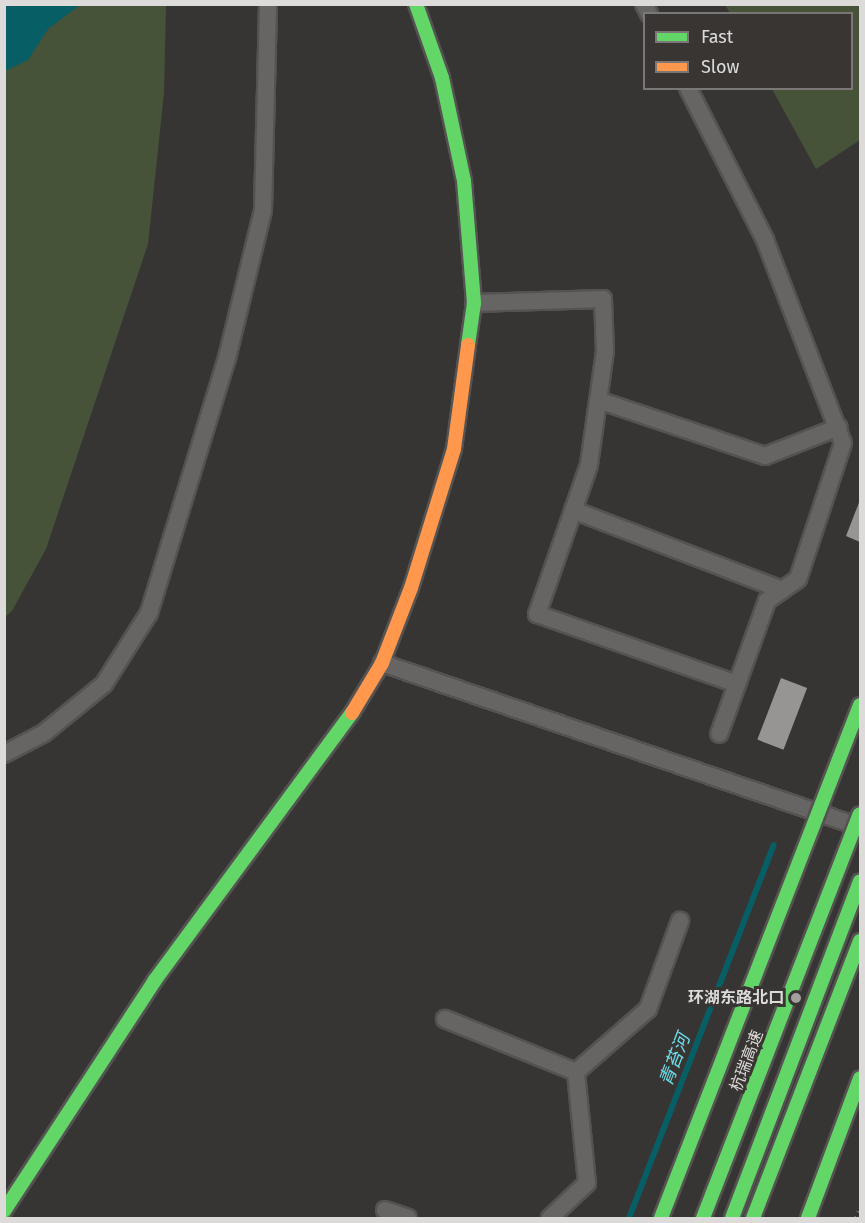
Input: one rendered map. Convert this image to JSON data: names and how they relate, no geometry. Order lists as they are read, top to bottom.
{
  "streets": {
    "main road": ["杭瑞高速"]
  },
  "water": ["青苔河"],
  "places": ["环湖东路北口"],
  "legend": ["Fast", "Slow"]
}
